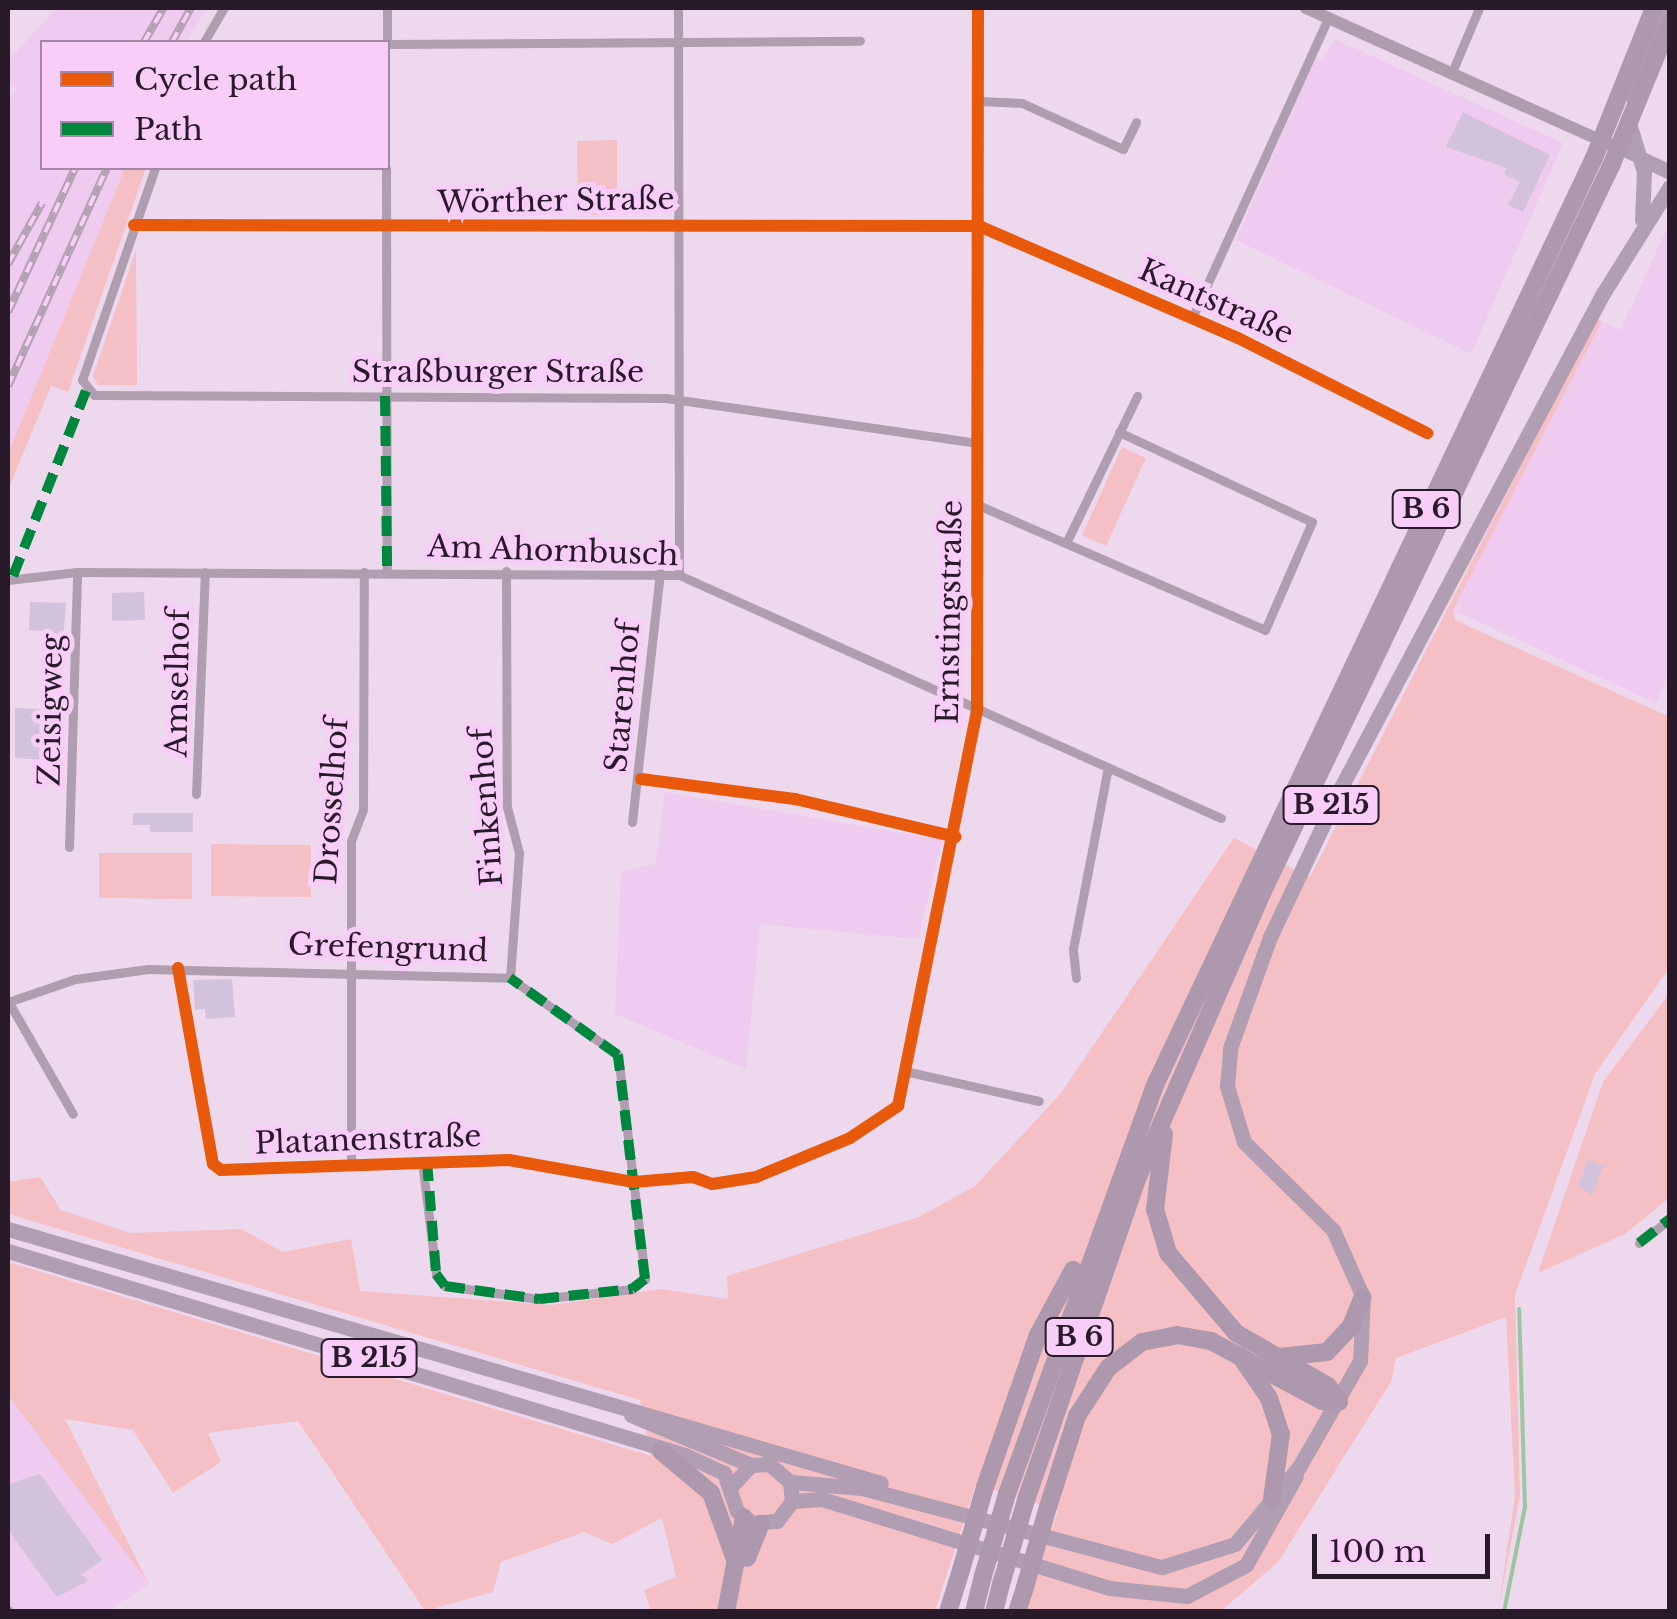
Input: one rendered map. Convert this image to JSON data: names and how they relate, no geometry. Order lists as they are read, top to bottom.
{
  "streets": {
    "highway": ["B 6"],
    "main road": ["B 215"],
    "street": [
      "Wörther Straße",
      "Kantstraße",
      "Straßburger Straße",
      "Am Ahornbusch",
      "Ernstingstraße",
      "Amselhof",
      "Starenhof",
      "Zeisigweg",
      "Drosselhof",
      "Finkenhof",
      "Grefengrund",
      "Platanenstraße"
    ]
  },
  "crossings": [
    ["Wörther Straße", "Kantstraße"],
    ["Wörther Straße", "Straßburger Straße"],
    ["Wörther Straße", "Ernstingstraße"],
    ["Kantstraße", "Ernstingstraße"],
    ["Straßburger Straße", "Ernstingstraße"],
    ["Am Ahornbusch", "Ernstingstraße"],
    ["Am Ahornbusch", "Amselhof"],
    ["Am Ahornbusch", "Starenhof"],
    ["Am Ahornbusch", "Zeisigweg"],
    ["Am Ahornbusch", "Drosselhof"],
    ["Am Ahornbusch", "Finkenhof"],
    ["Ernstingstraße", "Grefengrund"],
    ["Ernstingstraße", "Platanenstraße"],
    ["Drosselhof", "Grefengrund"],
    ["Drosselhof", "Platanenstraße"],
    ["Finkenhof", "Grefengrund"],
    ["Grefengrund", "Platanenstraße"]
  ],
  "legend": ["Cycle path", "Path"],
  "scale_bar": "100 m"
}
